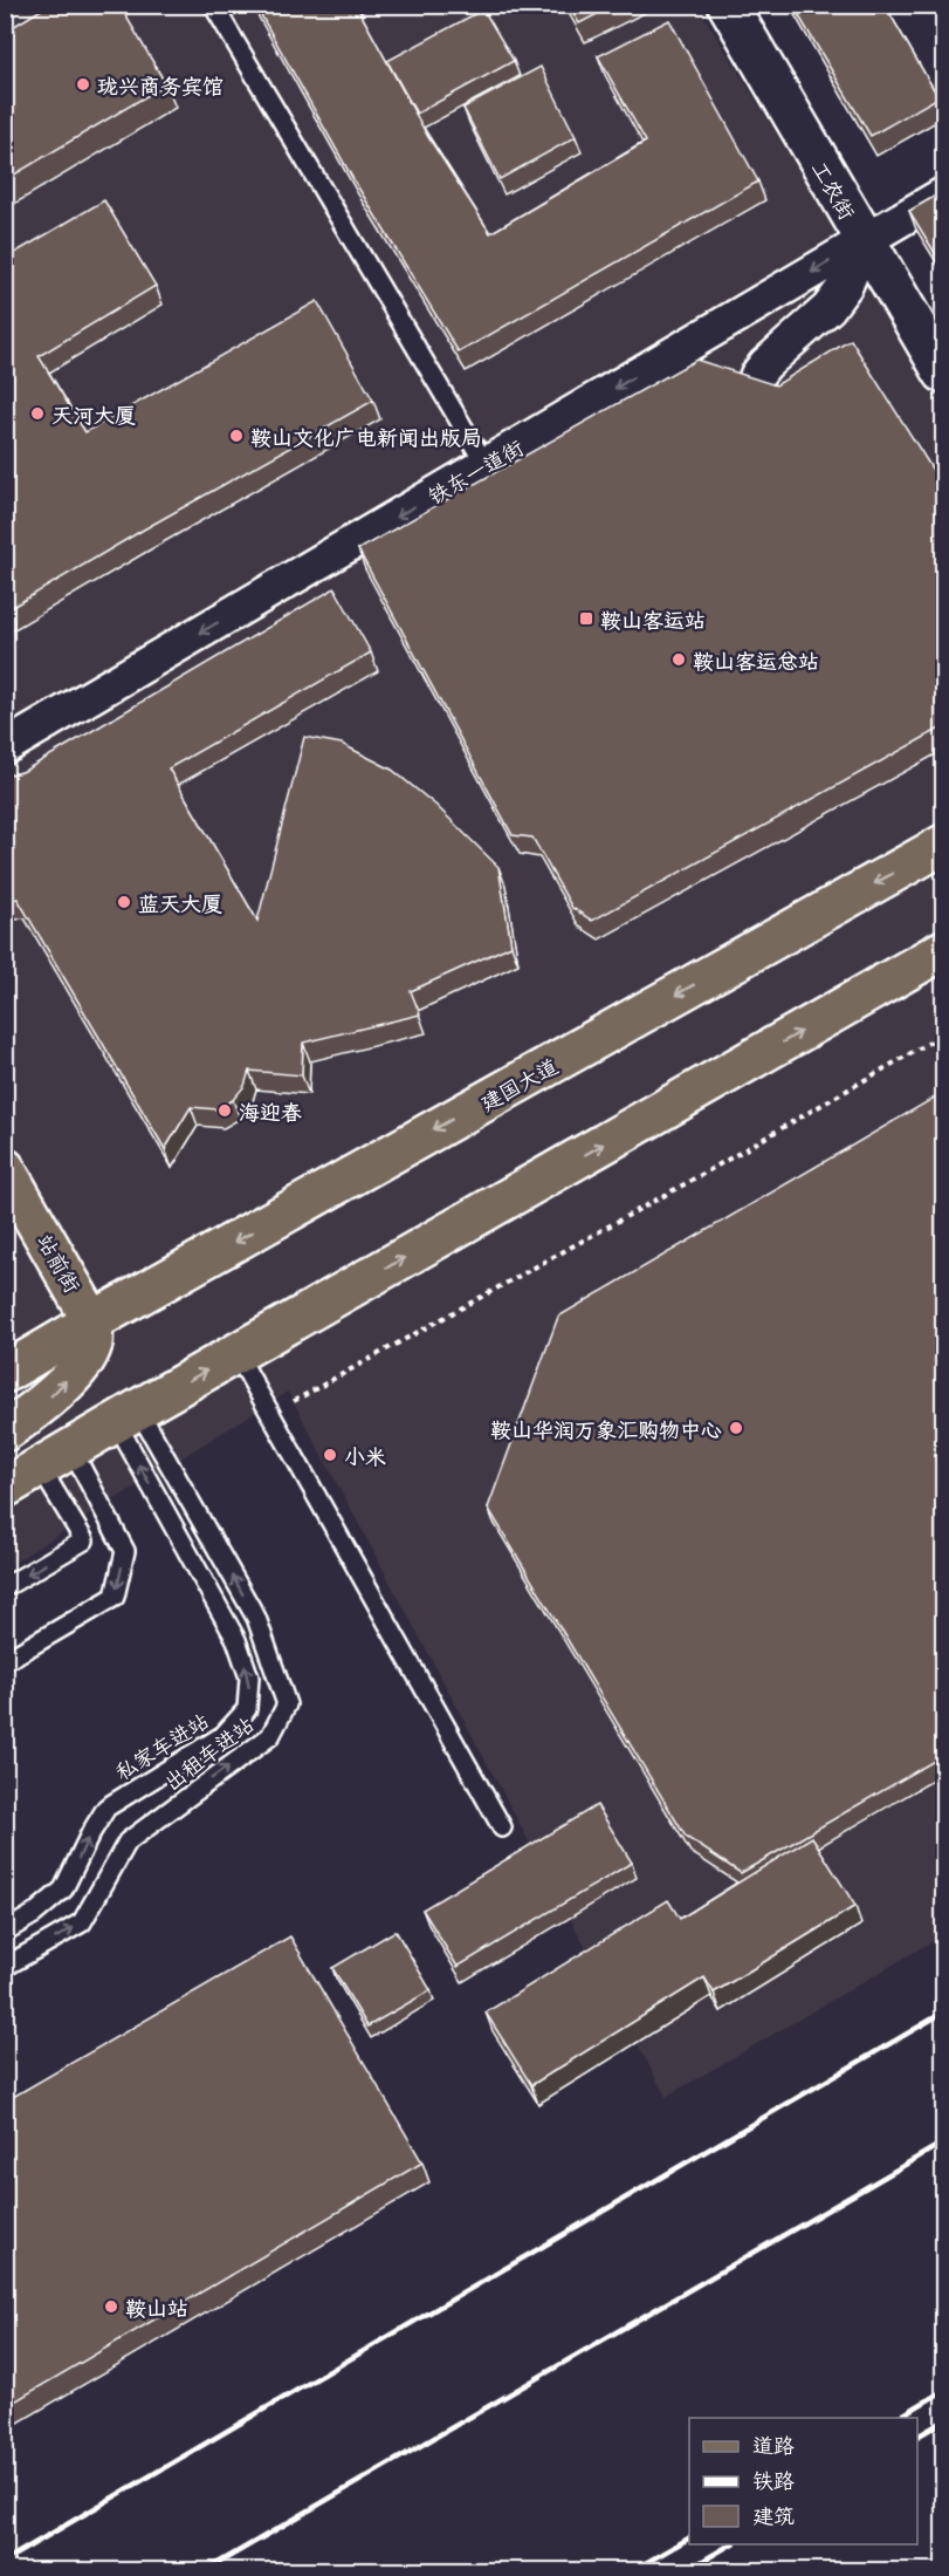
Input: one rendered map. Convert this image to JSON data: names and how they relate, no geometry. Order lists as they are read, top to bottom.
{
  "streets": {
    "main road": ["建国大道", "站前街"],
    "street": ["工农街", "铁东一道街"],
    "lane": ["私家车进站", "出租车进站"]
  },
  "crossings": [
    ["工农街", "铁东一道街"],
    ["建国大道", "站前街"],
    ["私家车进站", "出租车进站"]
  ],
  "one_way": ["铁东一道街", "私家车进站"],
  "places": {
    "other": [
      "珑兴商务宾馆",
      "天河大厦",
      "鞍山文化广电新闻出版局",
      "鞍山客运总站",
      "蓝天大厦",
      "海迎春",
      "鞍山华润万象汇购物中心",
      "小米",
      "鞍山站"
    ],
    "transit": ["鞍山客运站"]
  },
  "legend": ["道路", "铁路", "建筑"]
}
